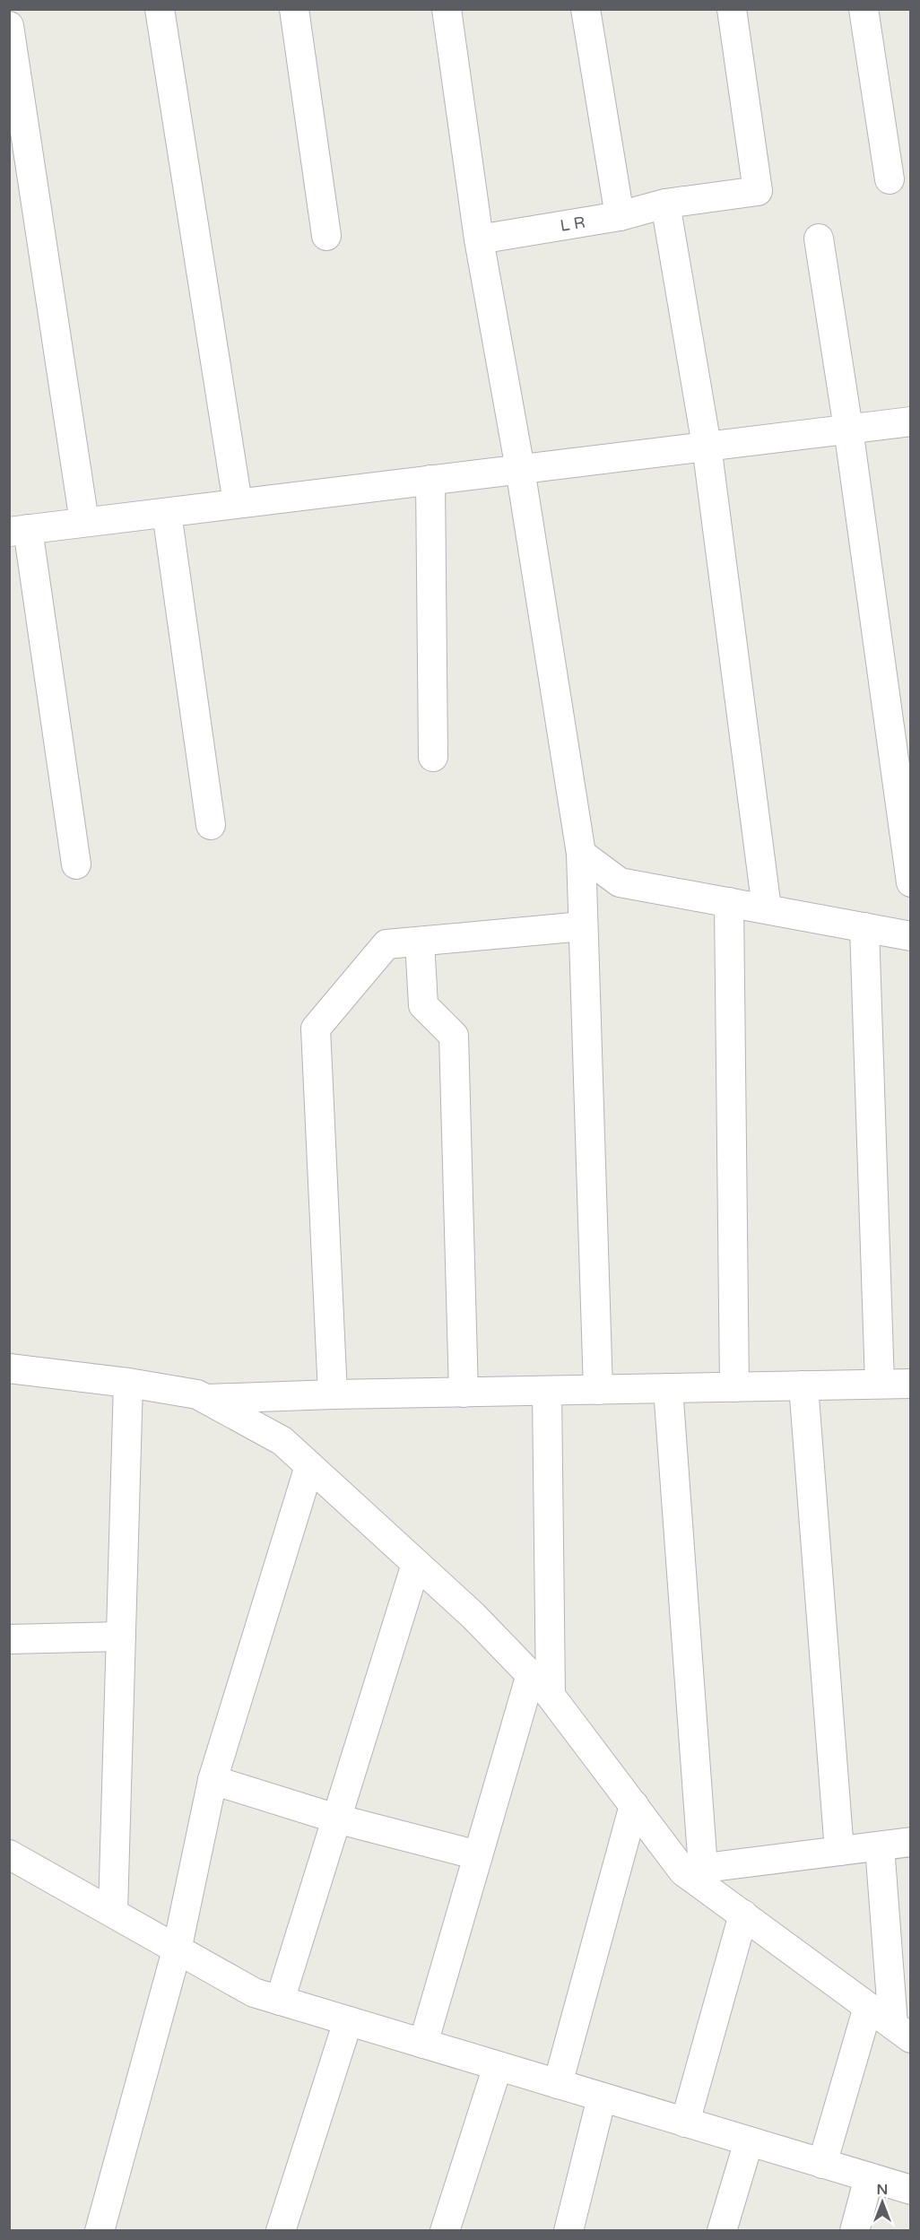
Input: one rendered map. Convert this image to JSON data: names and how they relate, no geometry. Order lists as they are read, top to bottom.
{
  "streets": {
    "street": ["L R"]
  },
  "north": "top"
}
